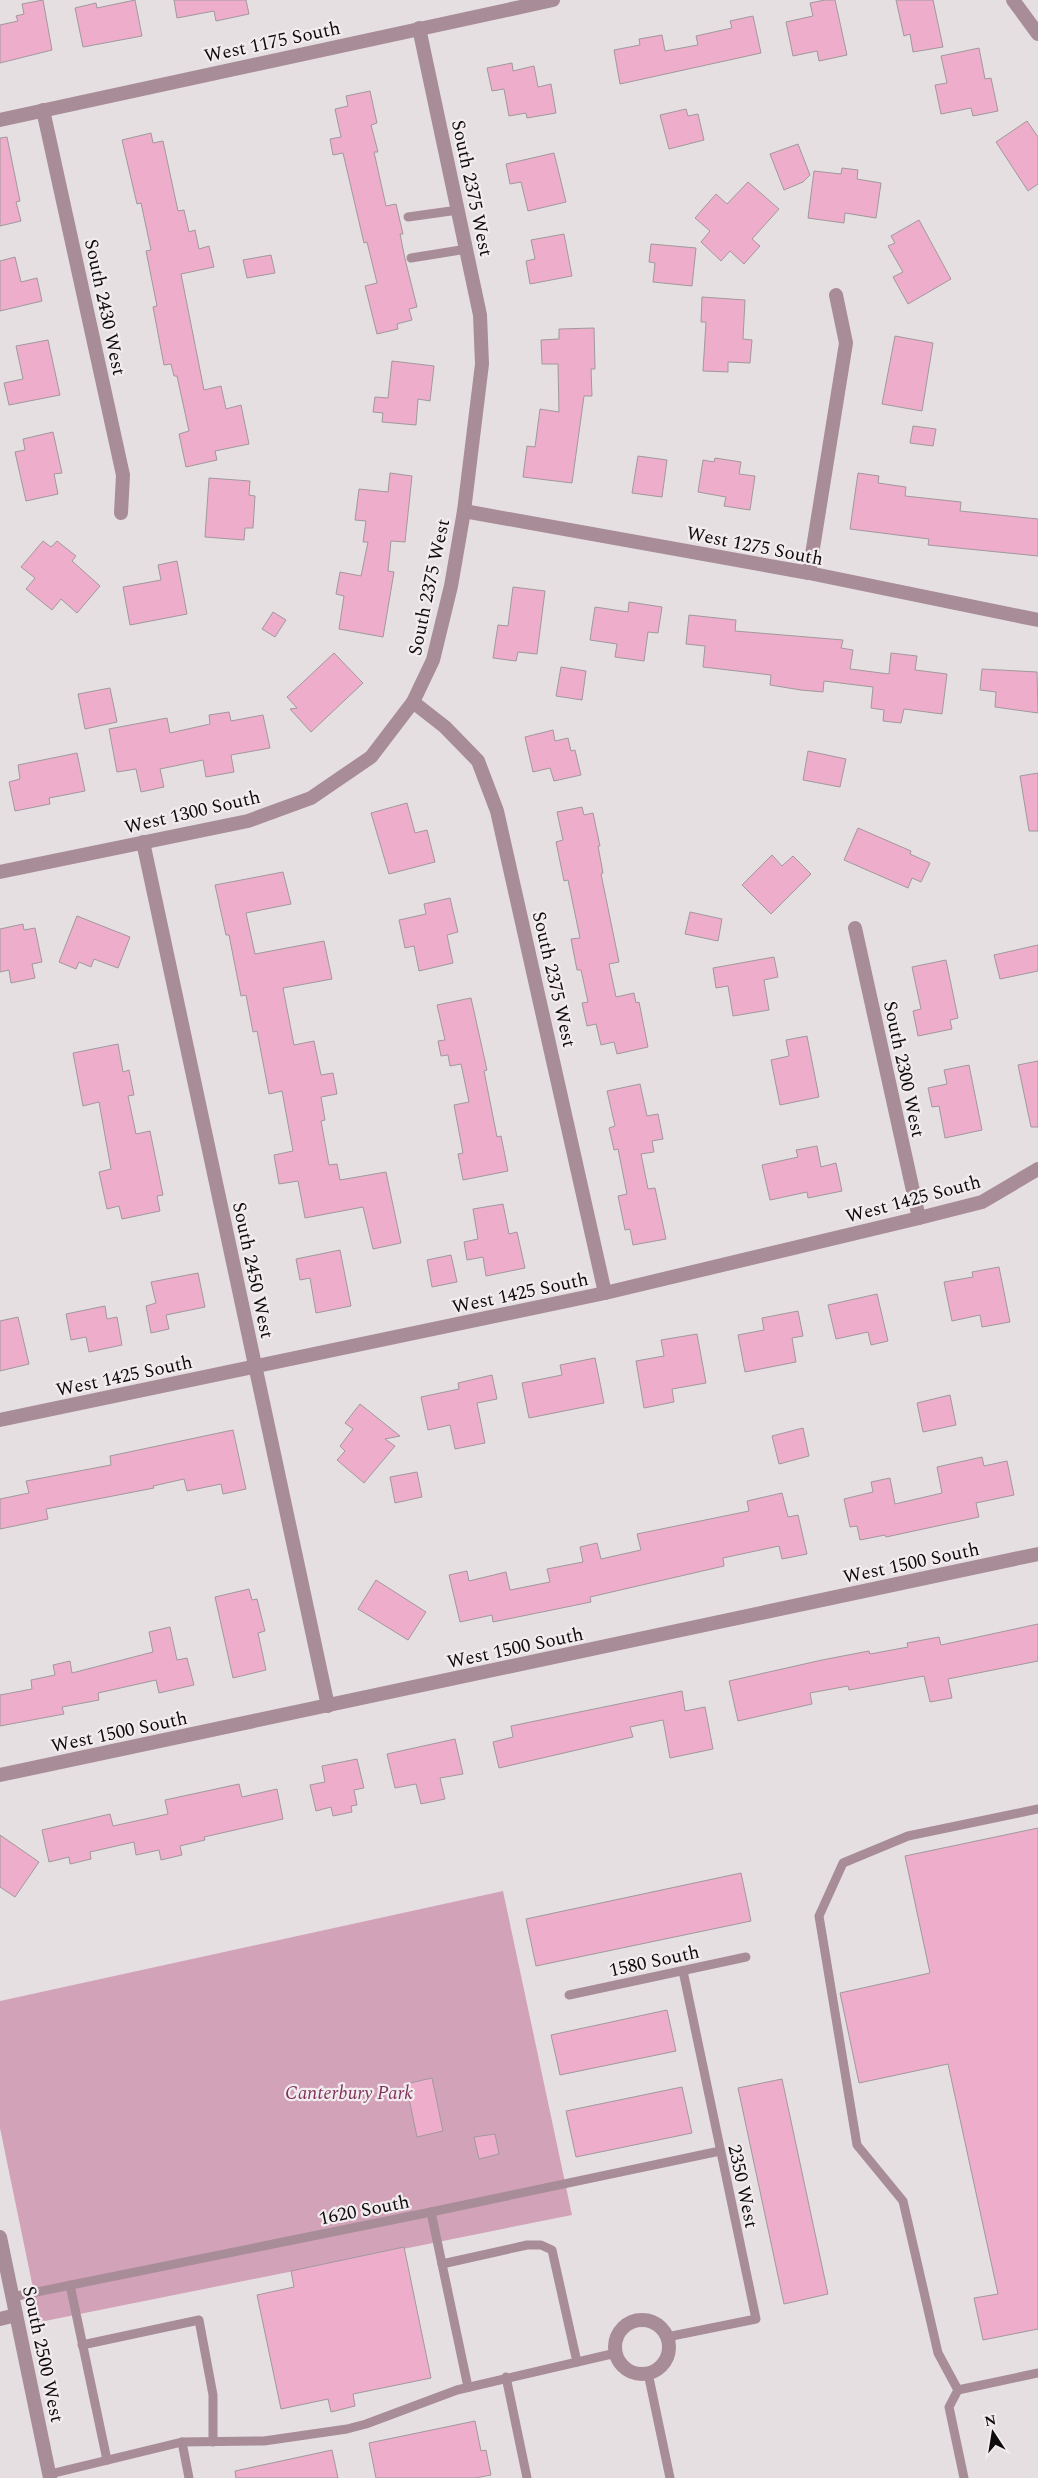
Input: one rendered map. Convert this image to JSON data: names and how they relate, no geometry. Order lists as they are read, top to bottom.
{
  "streets": {
    "street": [
      "West 1175 South",
      "South 2375 West",
      "South 2430 West",
      "West 1275 South",
      "West 1300 South",
      "South 2300 West",
      "West 1425 South",
      "South 2450 West",
      "West 1500 South",
      "South 2500 West"
    ],
    "lane": ["1580 South", "2350 West", "1620 South"]
  },
  "crossings": [
    ["West 1175 South", "South 2375 West"],
    ["West 1175 South", "South 2430 West"],
    ["South 2375 West", "West 1275 South"],
    ["South 2375 West", "West 1300 South"],
    ["South 2375 West", "West 1425 South"],
    ["West 1300 South", "South 2450 West"],
    ["South 2300 West", "West 1425 South"],
    ["West 1425 South", "South 2450 West"],
    ["South 2450 West", "West 1500 South"],
    ["1580 South", "2350 West"],
    ["2350 West", "1620 South"],
    ["1620 South", "South 2500 West"]
  ],
  "parks": ["Canterbury Park"],
  "north": "top"
}
